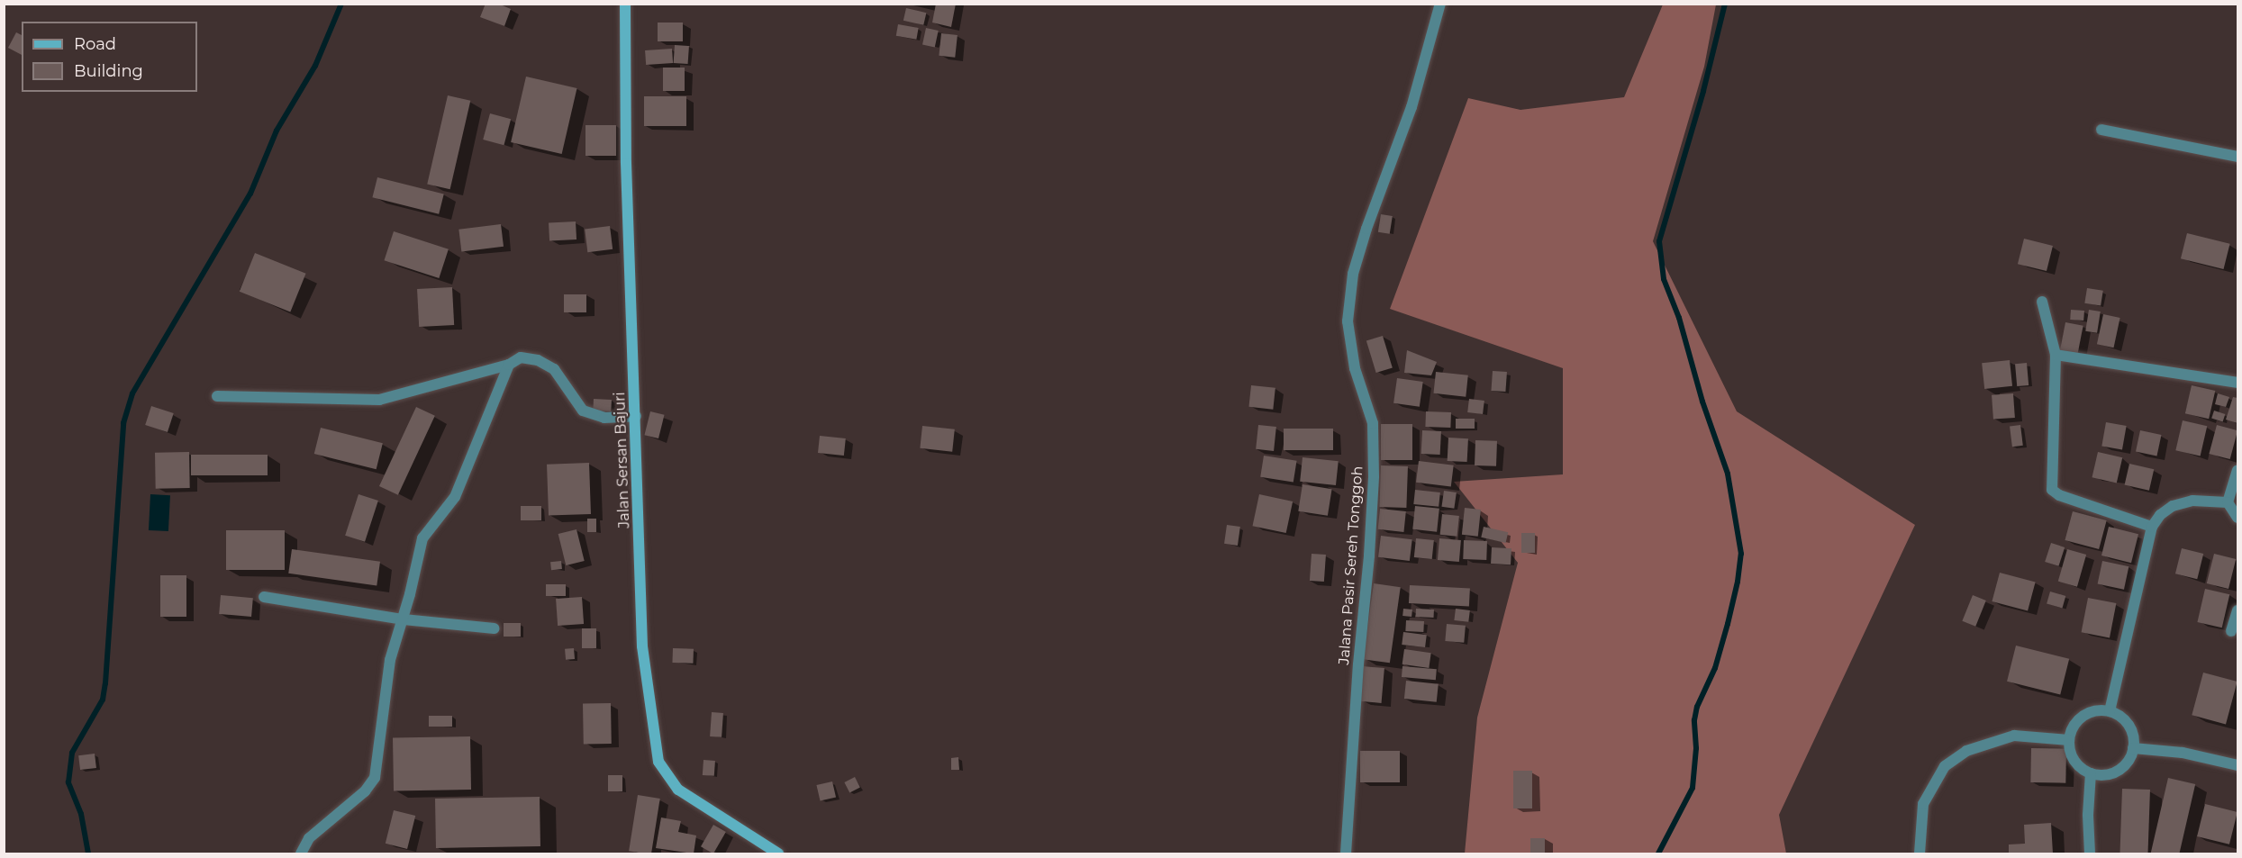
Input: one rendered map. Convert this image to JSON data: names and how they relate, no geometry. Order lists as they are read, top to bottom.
{
  "streets": {
    "main road": ["Jalan Sersan Bajuri"],
    "street": ["Jalana Pasir Sereh Tonggoh"]
  },
  "legend": ["Road", "Building"]
}
